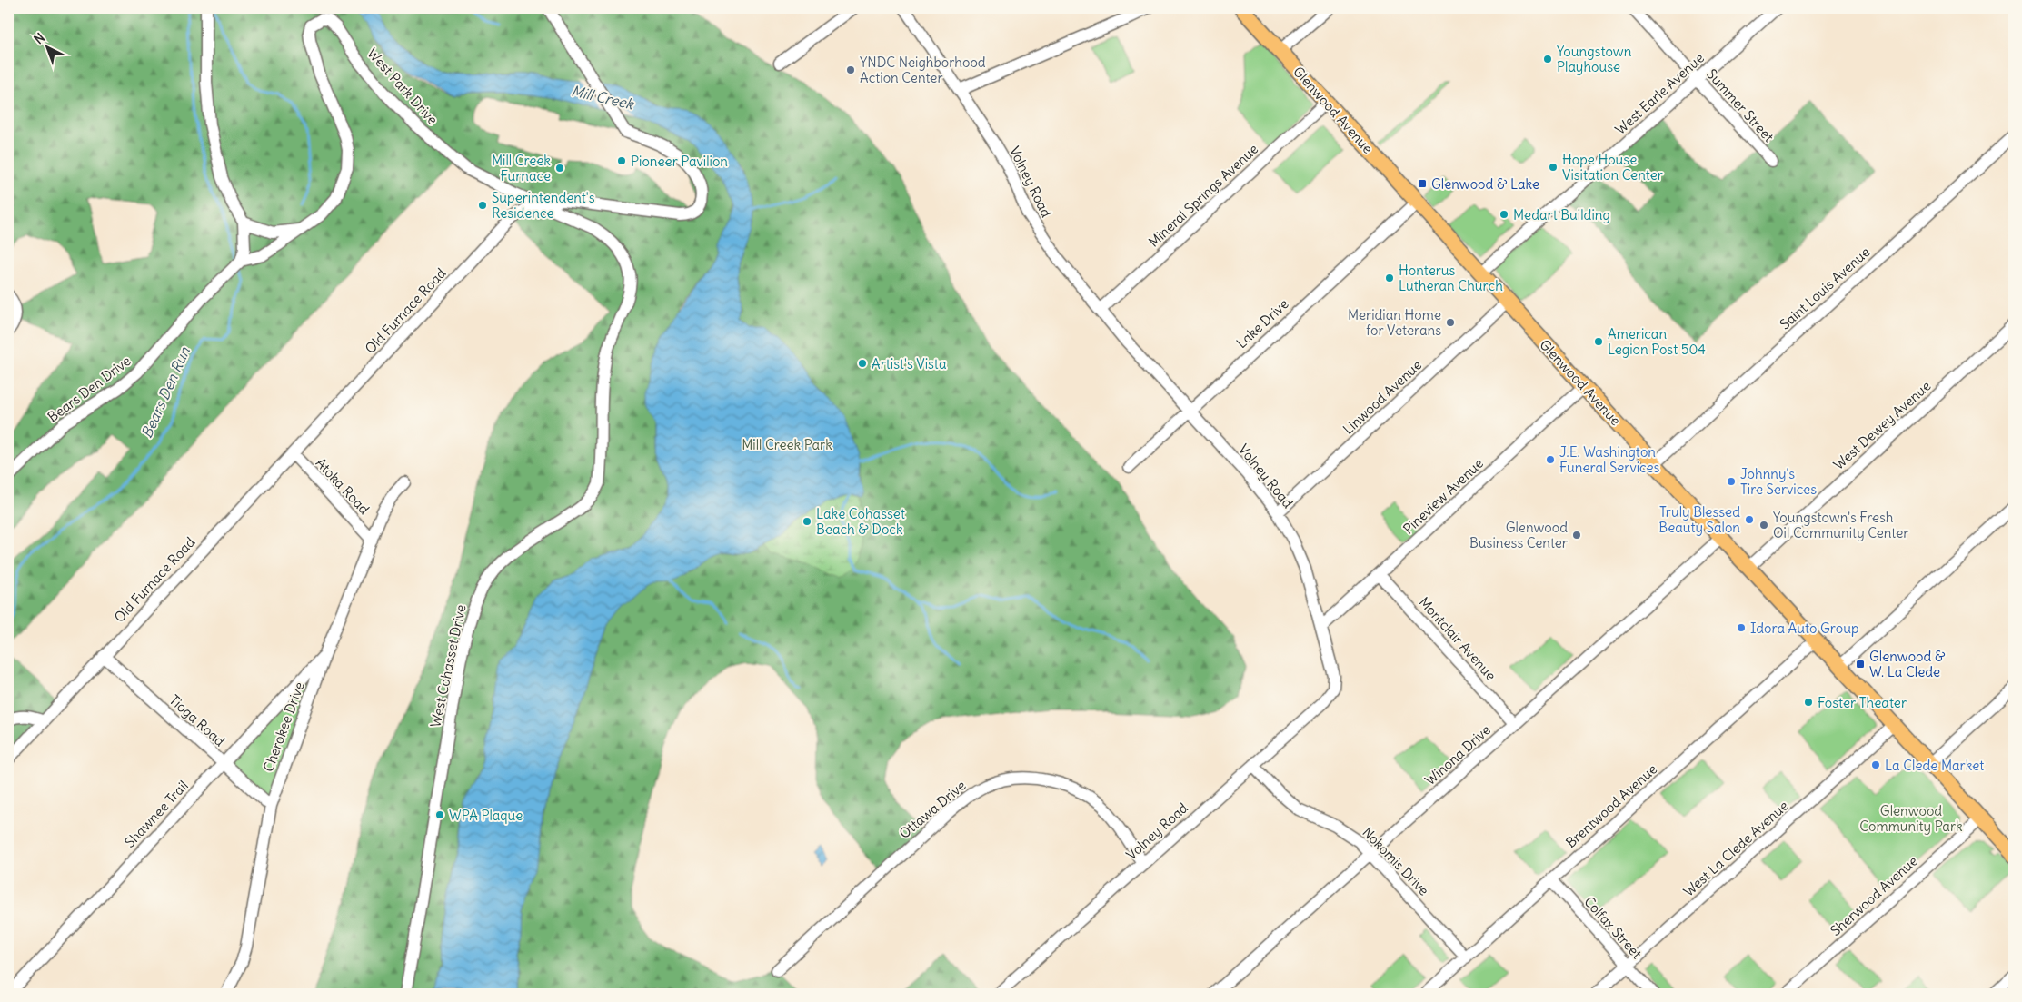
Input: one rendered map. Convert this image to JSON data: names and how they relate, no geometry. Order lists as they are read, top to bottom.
{
  "streets": {
    "main road": ["Glenwood Avenue"],
    "street": [
      "West Park Drive",
      "West Earle Avenue",
      "Summer Street",
      "Volney Road",
      "Mineral Springs Avenue",
      "Saint Louis Avenue",
      "Old Furnace Road",
      "Lake Drive",
      "Bears Den Drive",
      "Linwood Avenue",
      "West Dewey Avenue",
      "Atoka Road",
      "Pineview Avenue",
      "Montclair Avenue",
      "West Cohasset Drive",
      "Tioga Road",
      "Cherokee Drive",
      "Winona Drive",
      "Brentwood Avenue",
      "Ottawa Drive",
      "Shawnee Trail",
      "West La Clede Avenue",
      "Nokomis Drive",
      "Sherwood Avenue",
      "Colfax Street"
    ]
  },
  "crossings": [
    ["West Park Drive", "Old Furnace Road"],
    ["West Park Drive", "Bears Den Drive"],
    ["West Park Drive", "West Cohasset Drive"],
    ["West Earle Avenue", "Summer Street"],
    ["West Earle Avenue", "Glenwood Avenue"],
    ["Glenwood Avenue", "Mineral Springs Avenue"],
    ["Glenwood Avenue", "Saint Louis Avenue"],
    ["Glenwood Avenue", "Lake Drive"],
    ["Glenwood Avenue", "Linwood Avenue"],
    ["Glenwood Avenue", "West Dewey Avenue"],
    ["Glenwood Avenue", "Pineview Avenue"],
    ["Glenwood Avenue", "Winona Drive"],
    ["Glenwood Avenue", "Brentwood Avenue"],
    ["Glenwood Avenue", "West La Clede Avenue"],
    ["Glenwood Avenue", "Sherwood Avenue"],
    ["Volney Road", "Mineral Springs Avenue"],
    ["Volney Road", "Lake Drive"],
    ["Volney Road", "Linwood Avenue"],
    ["Volney Road", "Pineview Avenue"],
    ["Volney Road", "Ottawa Drive"],
    ["Volney Road", "Nokomis Drive"],
    ["Old Furnace Road", "Atoka Road"],
    ["Old Furnace Road", "West Cohasset Drive"],
    ["Old Furnace Road", "Tioga Road"],
    ["Atoka Road", "Cherokee Drive"],
    ["Pineview Avenue", "Montclair Avenue"],
    ["Montclair Avenue", "Winona Drive"],
    ["Tioga Road", "Cherokee Drive"],
    ["Tioga Road", "Shawnee Trail"],
    ["Cherokee Drive", "Shawnee Trail"],
    ["Winona Drive", "Nokomis Drive"],
    ["Brentwood Avenue", "Nokomis Drive"],
    ["Brentwood Avenue", "Colfax Street"],
    ["West La Clede Avenue", "Colfax Street"]
  ],
  "water": ["Mill Creek", "Bears Den Run"],
  "parks": ["Mill Creek Park", "Glenwood Community Park"],
  "places": {
    "other": [
      "Youngstown Playhouse",
      "YNDC Neighborhood Action Center",
      "Pioneer Pavilion",
      "Hope House Visitation Center",
      "Mill Creek Furnace",
      "Superintendent's Residence",
      "Medart Building",
      "Honterus Lutheran Church",
      "Meridian Home for Veterans",
      "American Legion Post 504",
      "Artist's Vista",
      "J.E. Washington Funeral Services",
      "Johnny's Tire Services",
      "Truly Blessed Beauty Salon",
      "Lake Cohasset Beach & Dock",
      "Youngstown's Fresh Oil Community Center",
      "Glenwood Business Center",
      "Idora Auto Group",
      "Foster Theater",
      "La Clede Market",
      "WPA Plaque"
    ],
    "transit": ["Glenwood & Lake", "Glenwood & W. La Clede"]
  },
  "north": "top left"
}
